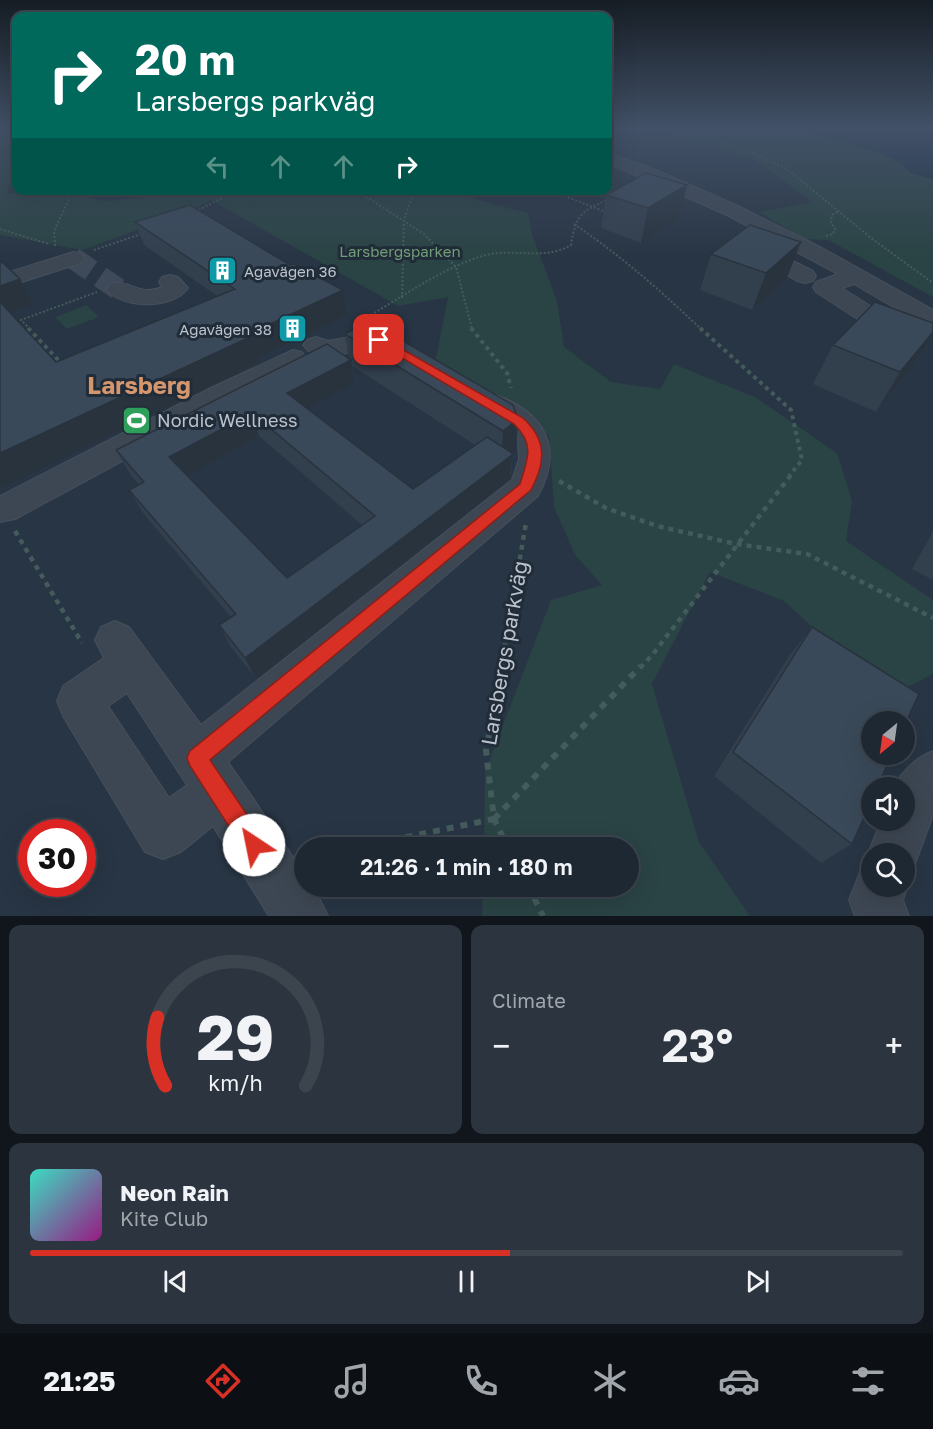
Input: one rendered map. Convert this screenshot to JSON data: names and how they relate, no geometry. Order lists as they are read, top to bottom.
{
  "streets": {
    "path": ["Larsbergs parkväg"]
  },
  "districts": ["Larsberg"],
  "parks": ["Larsbergsparken"],
  "places": {
    "building": ["Agavägen 36", "Agavägen 38"],
    "sports": ["Nordic Wellness"]
  },
  "north": "bottom left",
  "page": {
    "turn": ["20 m", "Larsbergs parkväg"],
    "limit": "30",
    "trip": "21:26 · 1 min · 180 m",
    "tile": "Climate",
    "heat": ["−", "23°", "+"],
    "song": ["Neon Rain", "Kite Club"],
    "tabs": "21:25",
    "gauge": ["29", "km/h"]
  }
}
